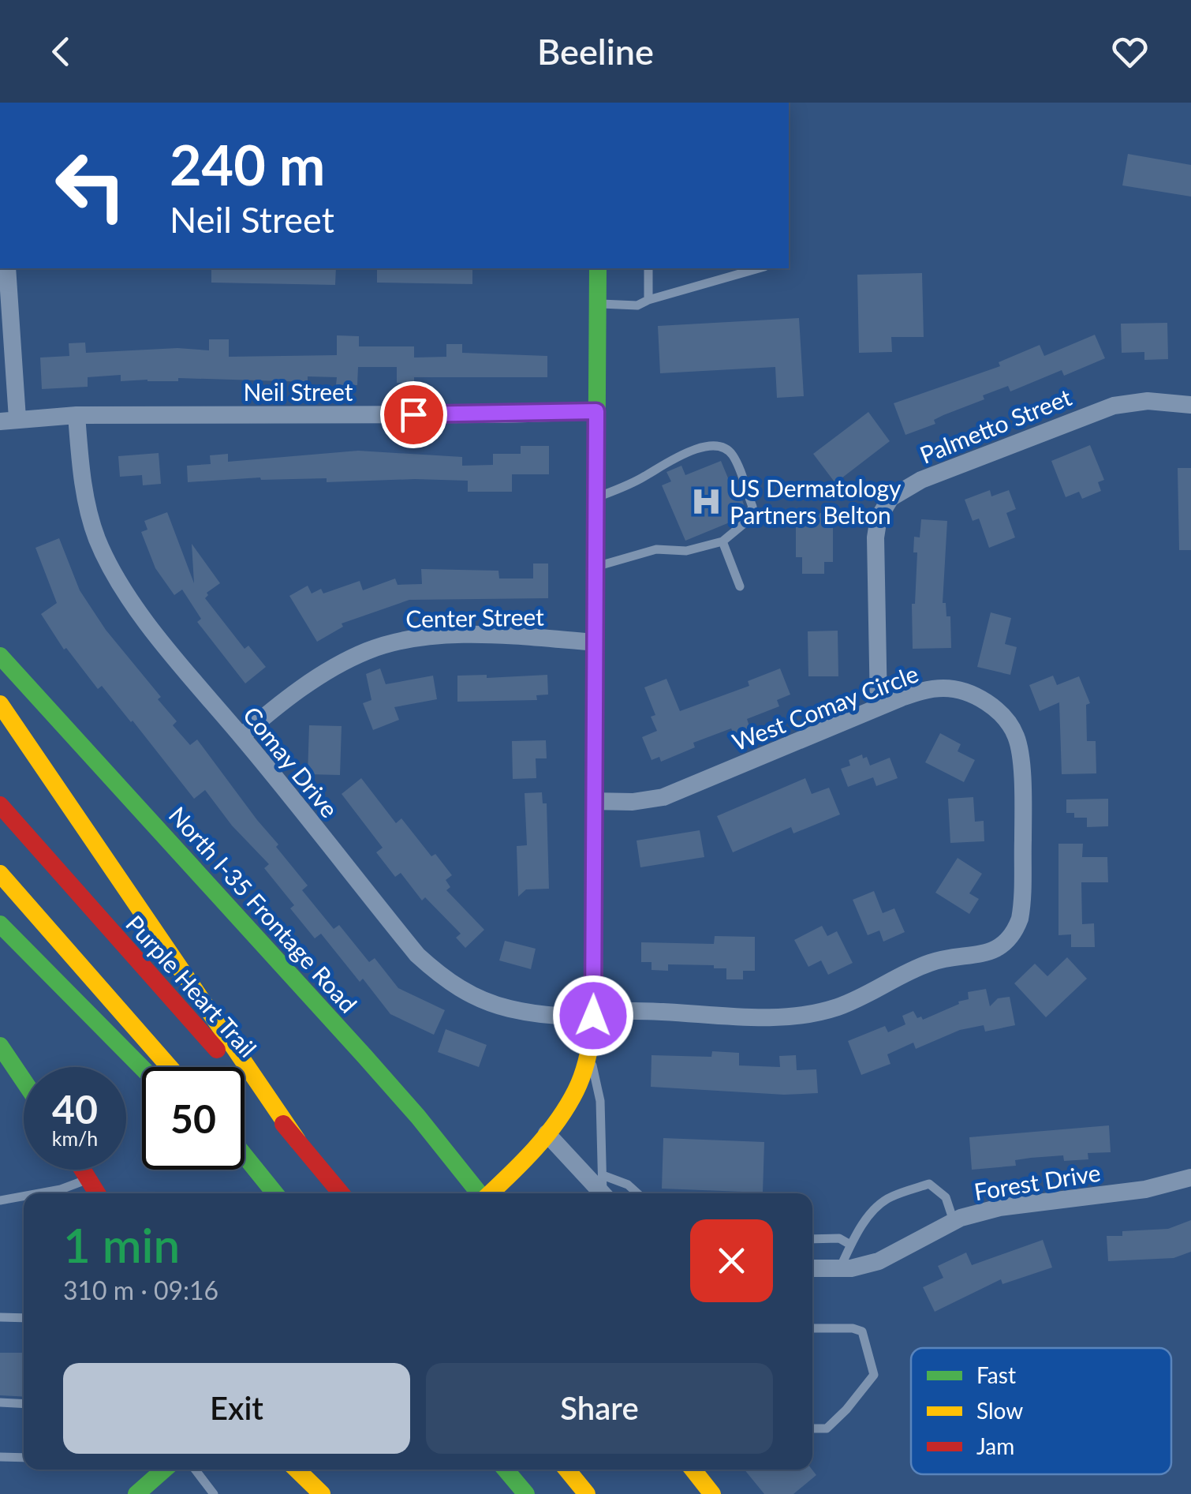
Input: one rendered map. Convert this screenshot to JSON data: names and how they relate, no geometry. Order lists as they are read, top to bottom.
{
  "streets": {
    "main road": ["North I-35 Frontage Road", "Purple Heart Trail"],
    "street": [
      "Neil Street",
      "Palmetto Street",
      "Center Street",
      "West Comay Circle",
      "Comay Drive",
      "Forest Drive"
    ]
  },
  "crossings": [
    ["Neil Street", "Comay Drive"],
    ["Palmetto Street", "West Comay Circle"],
    ["Center Street", "Comay Drive"],
    ["West Comay Circle", "Comay Drive"]
  ],
  "places": {
    "hospital": ["US Dermatology Partners Belton"]
  },
  "legend": ["Fast", "Slow", "Jam"],
  "page": {
    "header": "Beeline",
    "turn": ["240 m", "Neil Street"],
    "speed": "40 km/h",
    "limit": "50",
    "heading": ["1 min", "310 m · 09:16"],
    "buttons": ["Exit", "Share"]
  }
}
